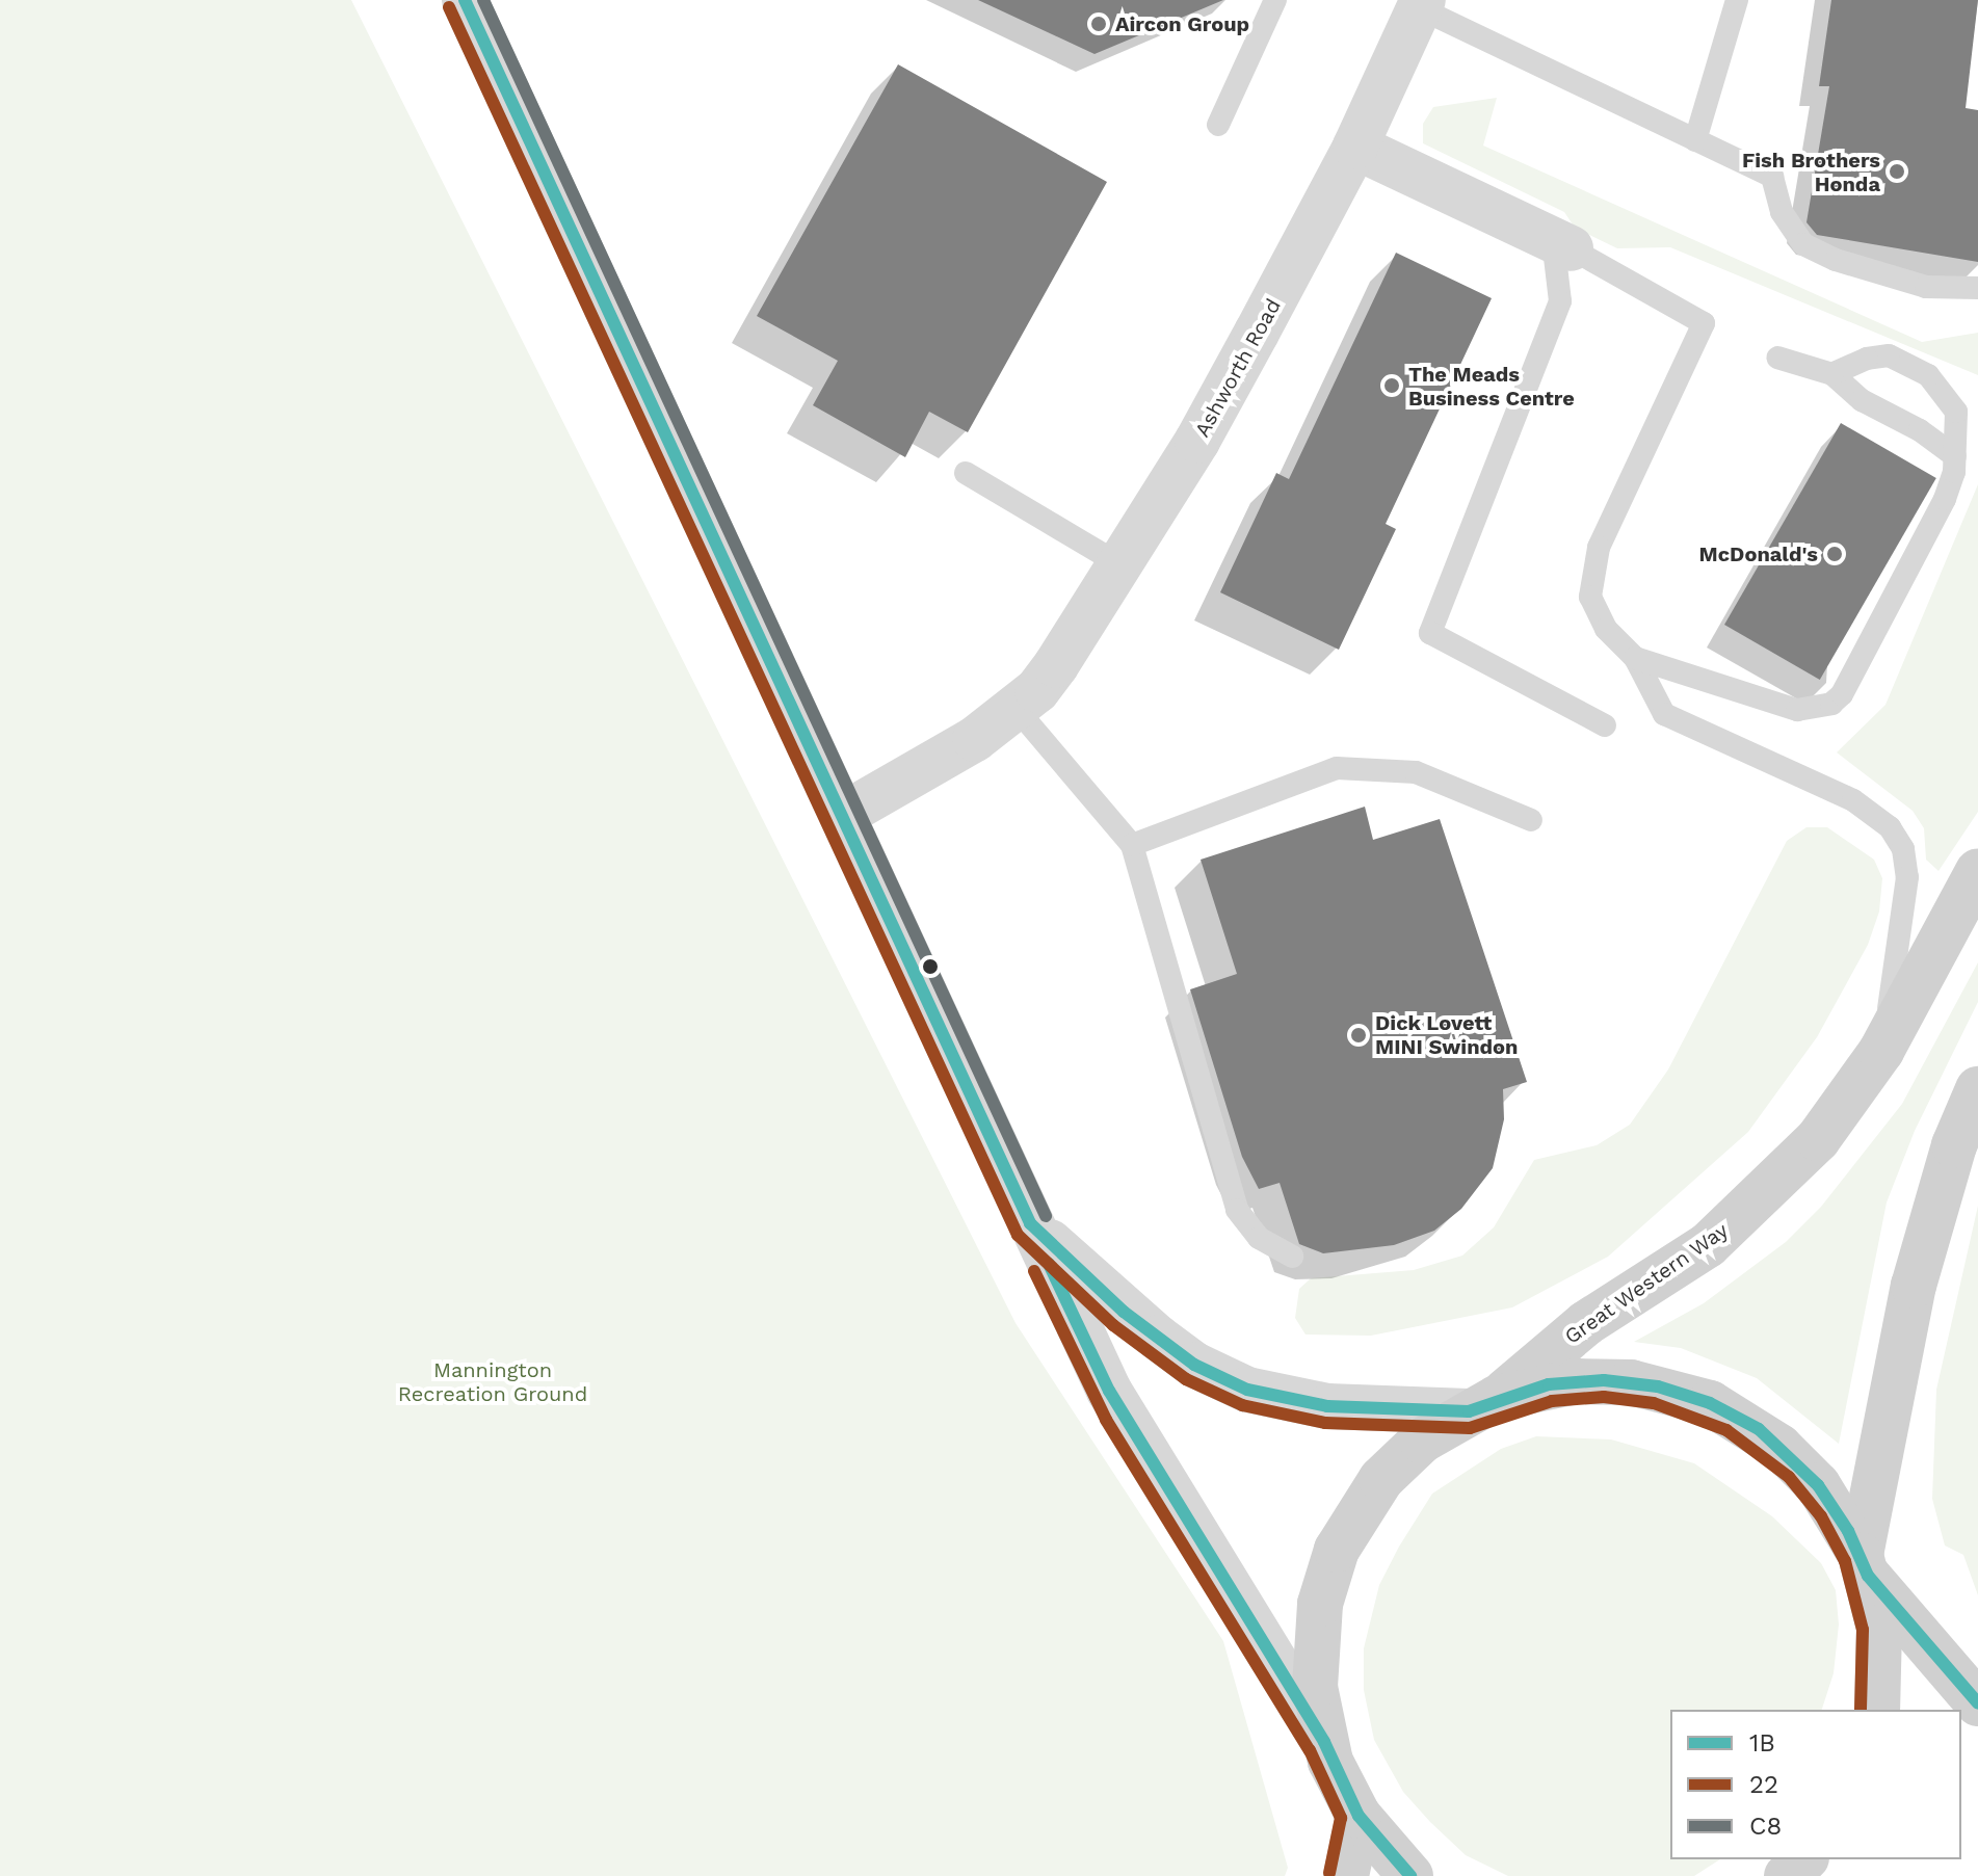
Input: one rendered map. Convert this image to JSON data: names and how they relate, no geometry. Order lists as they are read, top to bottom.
{
  "streets": {
    "main road": ["Great Western Way"],
    "street": ["Ashworth Road"]
  },
  "parks": ["Mannington Recreation Ground"],
  "places": [
    "Aircon Group",
    "Fish Brothers Honda",
    "The Meads Business Centre",
    "McDonald's",
    "Dick Lovett MINI Swindon"
  ],
  "lines": ["transit line 1B", "transit line C8", "transit line 22"],
  "legend": ["1B", "22", "C8"]
}
